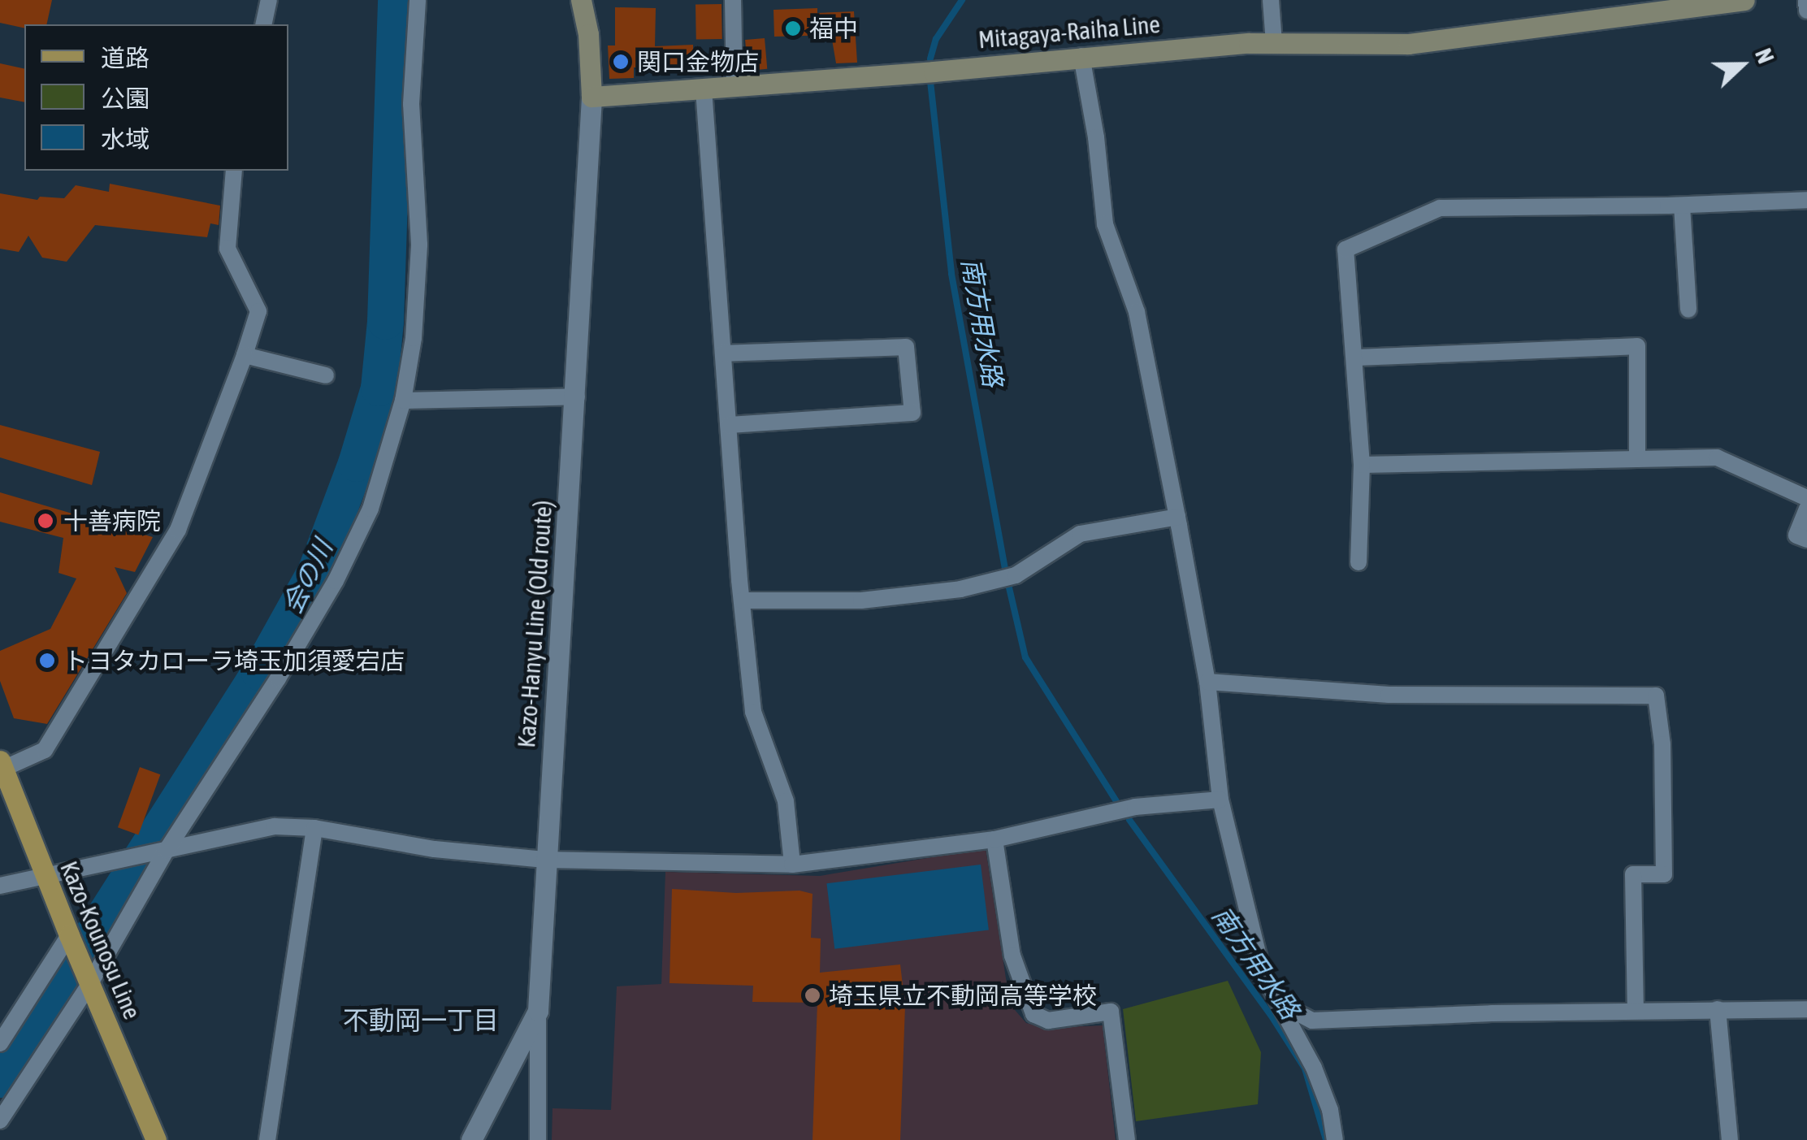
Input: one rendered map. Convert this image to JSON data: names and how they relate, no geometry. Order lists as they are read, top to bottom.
{
  "streets": {
    "main road": ["Mitagaya-Raiha Line", "Kazo-Kounosu Line"],
    "street": ["Kazo-Hanyu Line (Old route)"]
  },
  "crossings": [
    ["Mitagaya-Raiha Line", "Kazo-Hanyu Line (Old route)"]
  ],
  "districts": ["不動岡一丁目"],
  "water": ["南方用水路", "会の川"],
  "places": [
    "福中",
    "関口金物店",
    "十善病院",
    "トヨタカローラ埼玉加須愛宕店",
    "埼玉県立不動岡高等学校"
  ],
  "legend": ["道路", "公園", "水域"],
  "north": "right"
}
